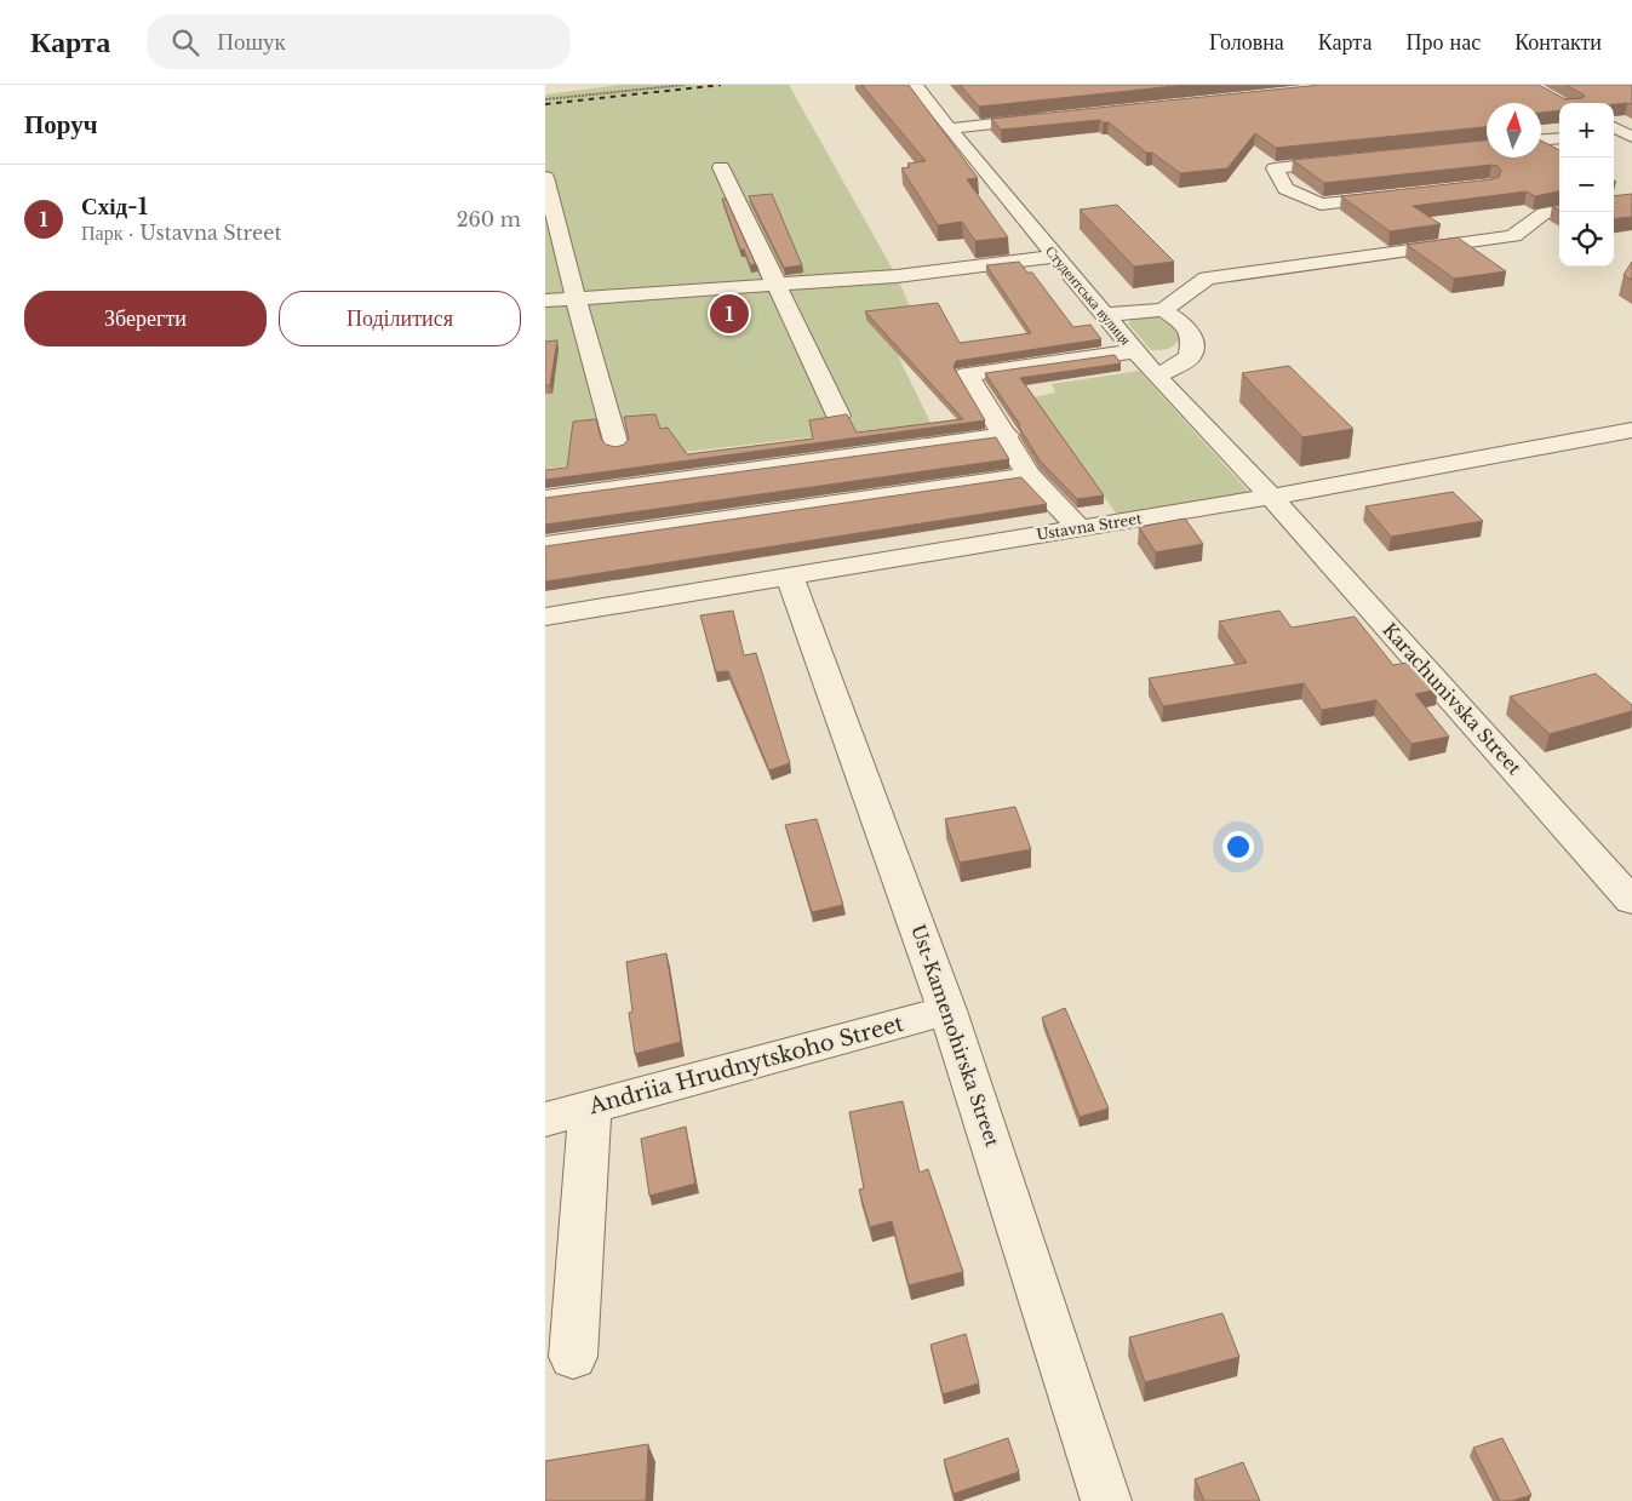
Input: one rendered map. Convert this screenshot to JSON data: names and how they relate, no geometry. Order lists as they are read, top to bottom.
{
  "streets": {
    "street": [
      "Студентська вулиця",
      "Ustavna Street",
      "Karachunivska Street",
      "Ust-Kamenohirska Street",
      "Andriia Hrudnytskoho Street"
    ]
  },
  "crossings": [
    ["Студентська вулиця", "Ustavna Street"],
    ["Студентська вулиця", "Karachunivska Street"],
    ["Ustavna Street", "Karachunivska Street"],
    ["Ustavna Street", "Ust-Kamenohirska Street"],
    ["Ust-Kamenohirska Street", "Andriia Hrudnytskoho Street"]
  ],
  "north": "top",
  "page": {
    "header": "Карта",
    "search": "Пошук",
    "nav": [
      "Головна",
      "Карта",
      "Про нас",
      "Контакти"
    ],
    "heading": "Поруч",
    "map_buttons": ["+", "−"],
    "list": [
      {
        "mark": "1",
        "name": "Схід-1",
        "note": "Парк · Ustavna Street",
        "value": "260 m"
      }
    ],
    "buttons": ["Зберегти", "Поділитися"],
    "pins": "1"
  }
}
